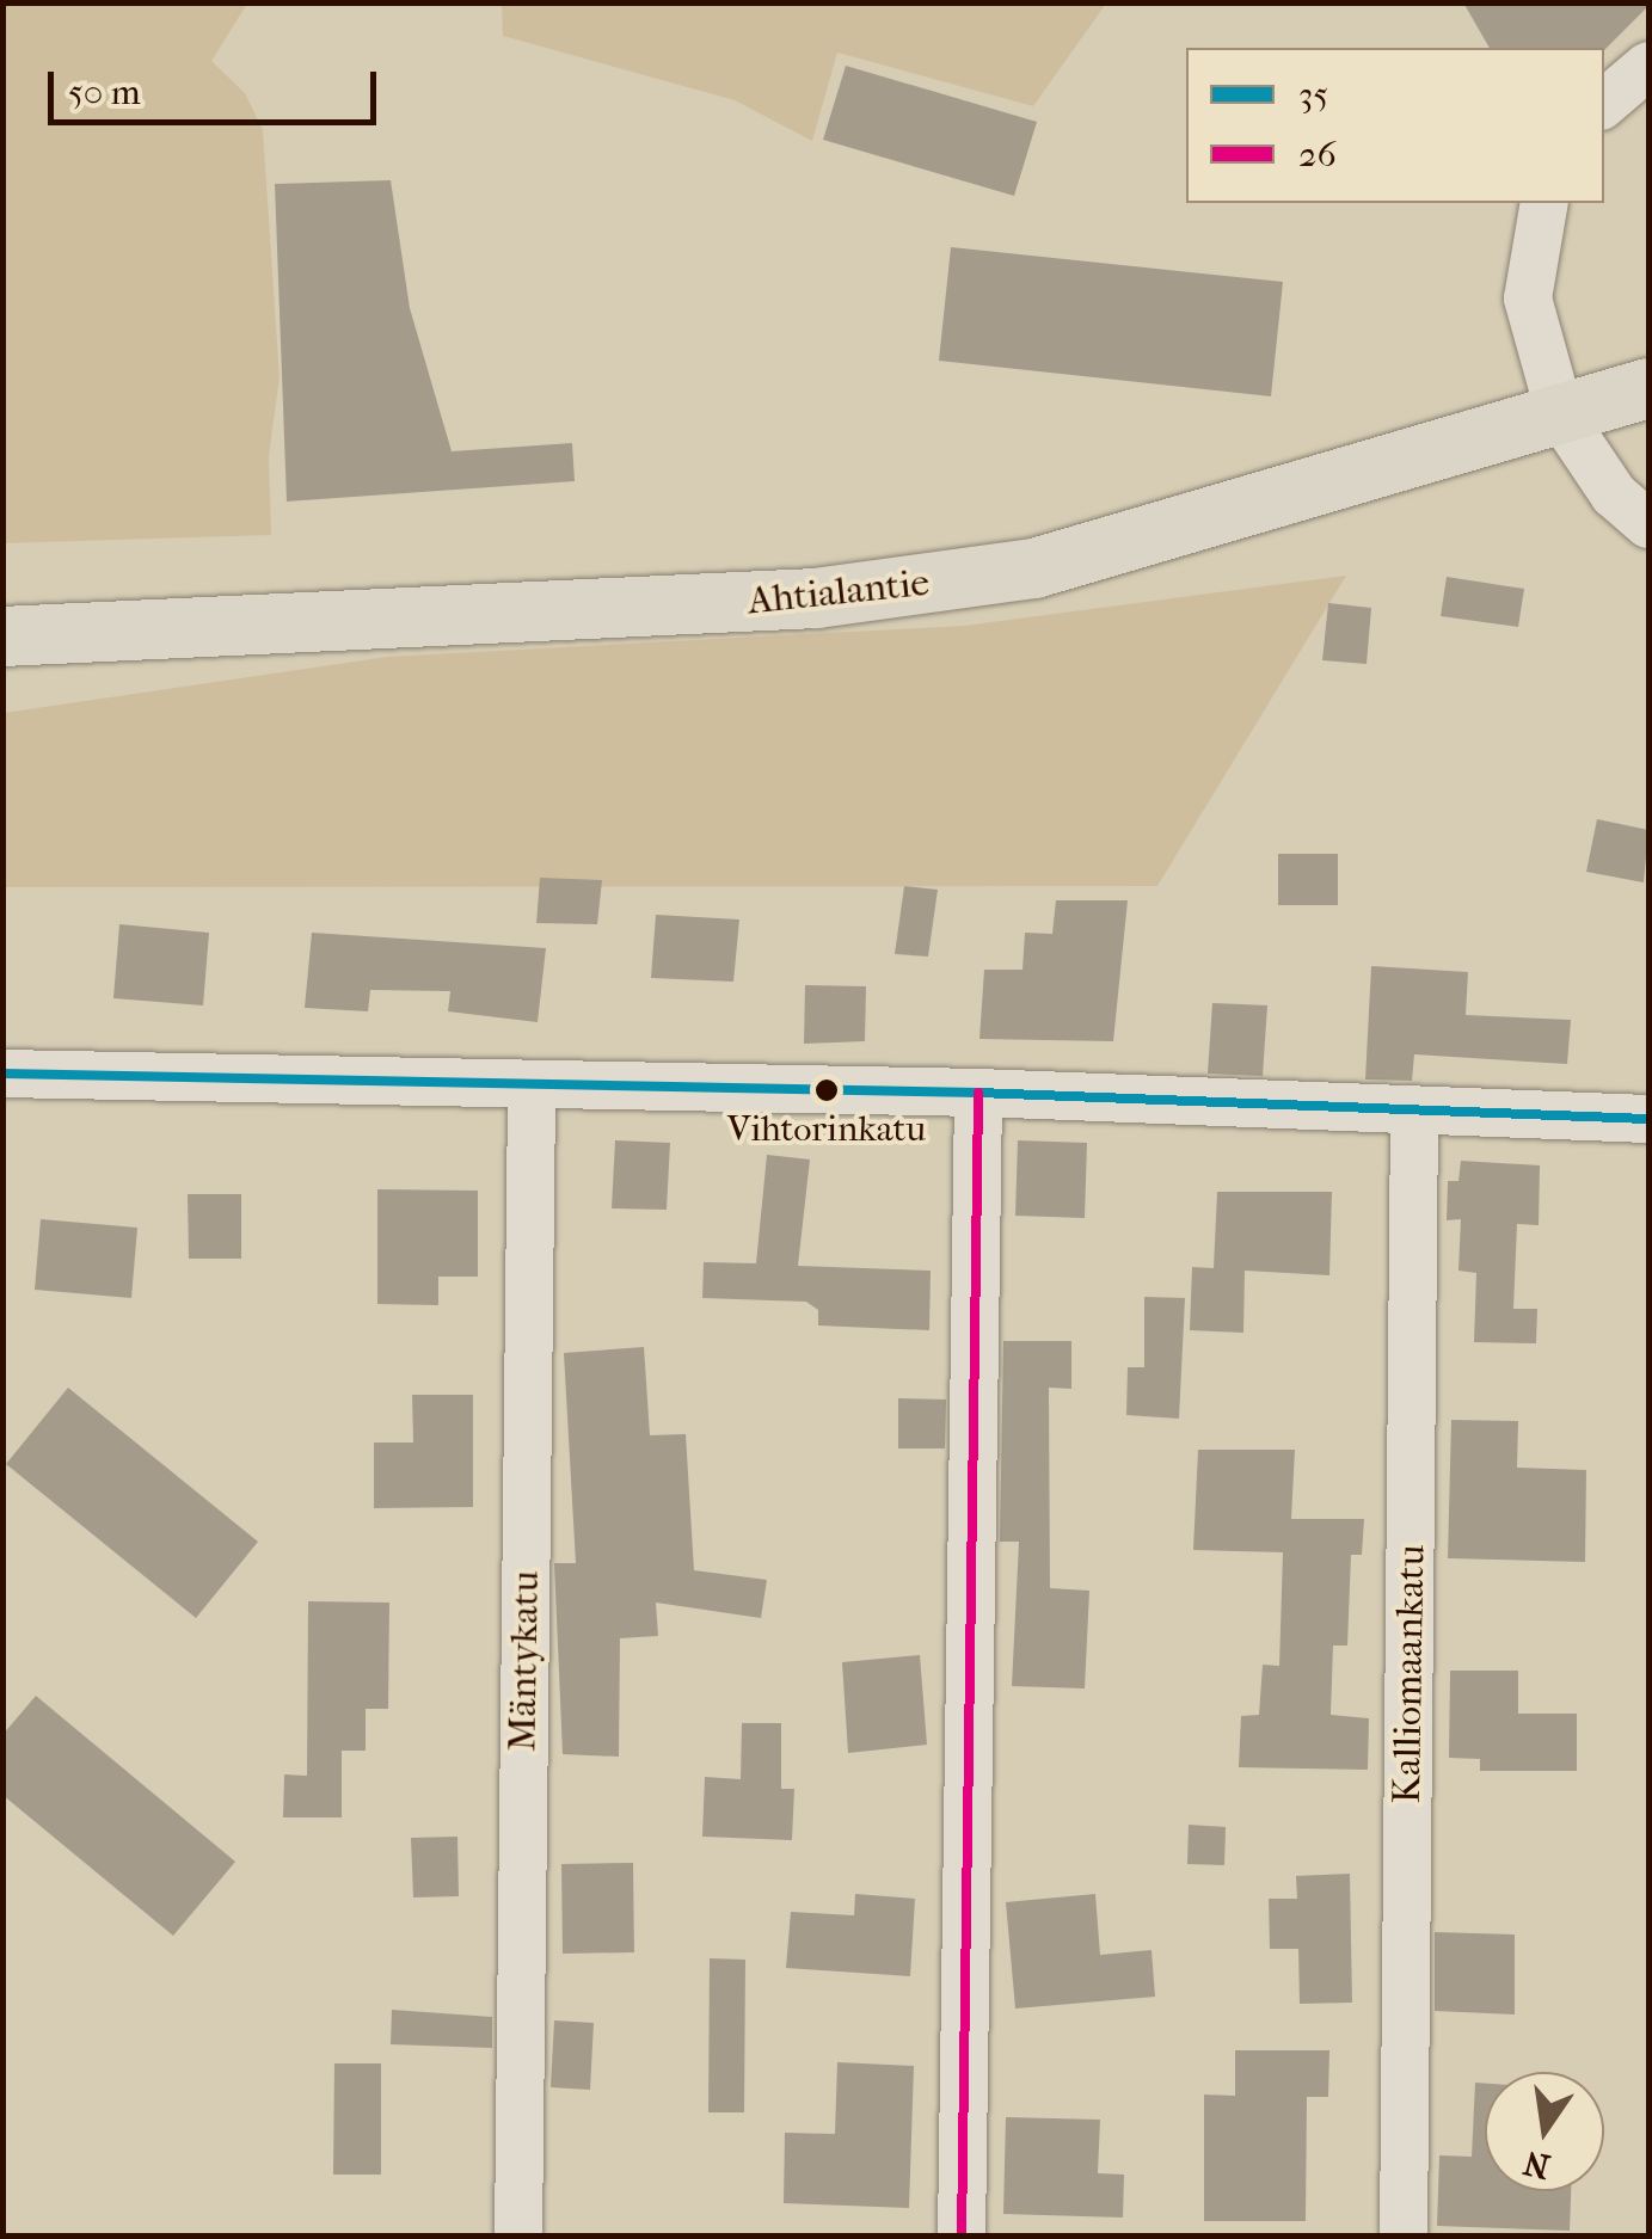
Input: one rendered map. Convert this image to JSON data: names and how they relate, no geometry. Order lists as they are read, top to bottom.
{
  "streets": {
    "main road": ["Ahtialantie"],
    "street": ["Mäntykatu", "Kalliomaankatu"]
  },
  "places": ["Vihtorinkatu"],
  "lines": ["transit line 35", "transit line 26"],
  "legend": ["35", "26"],
  "scale_bar": "50 m",
  "north": "bottom"
}
